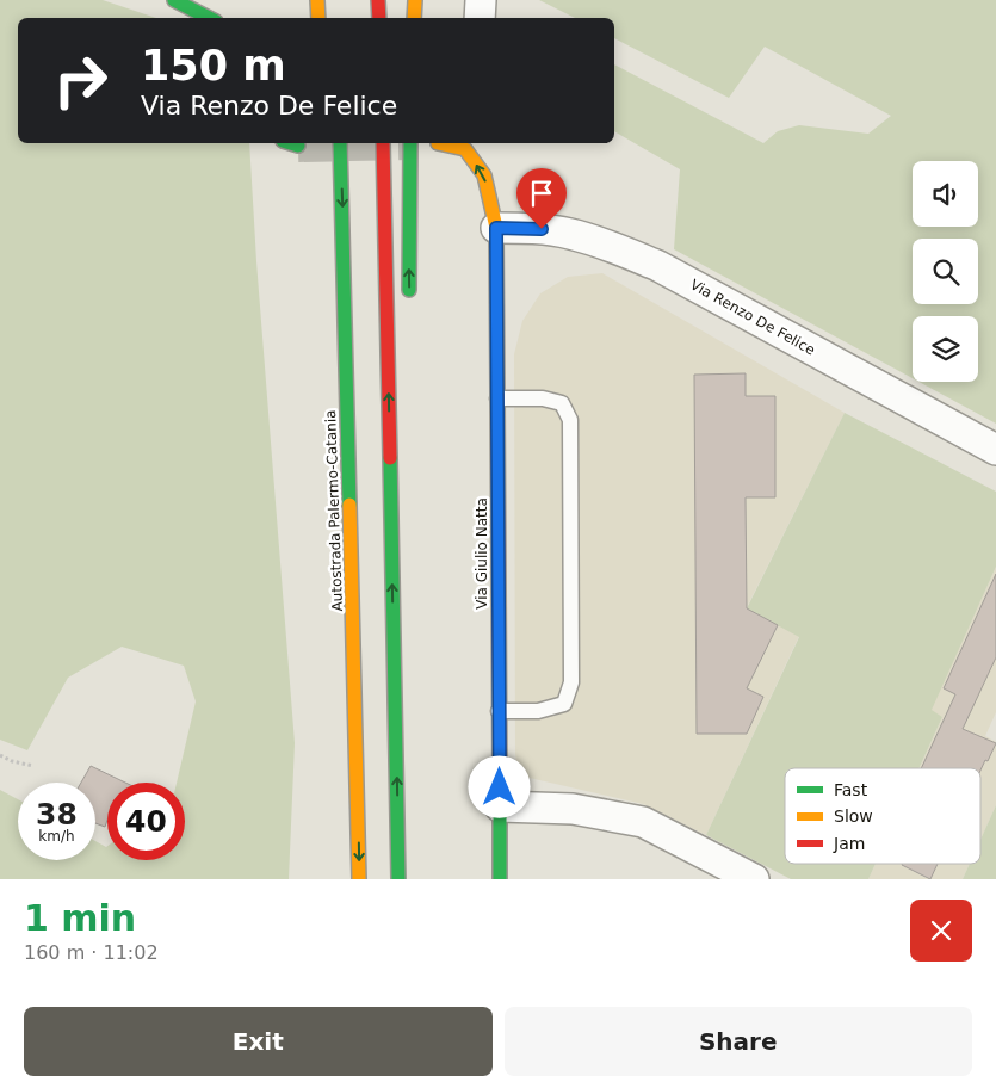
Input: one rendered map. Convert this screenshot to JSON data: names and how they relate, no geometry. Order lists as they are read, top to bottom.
{
  "streets": {
    "main road": ["Autostrada Palermo-Catania", "Via Giulio Natta"],
    "street": ["Via Renzo De Felice"]
  },
  "crossings": [
    ["Via Renzo De Felice", "Via Giulio Natta"]
  ],
  "legend": ["Fast", "Slow", "Jam"],
  "page": {
    "turn": ["150 m", "Via Renzo De Felice"],
    "speed": "38 km/h",
    "limit": "40",
    "heading": ["1 min", "160 m · 11:02"],
    "buttons": ["Exit", "Share"]
  }
}
